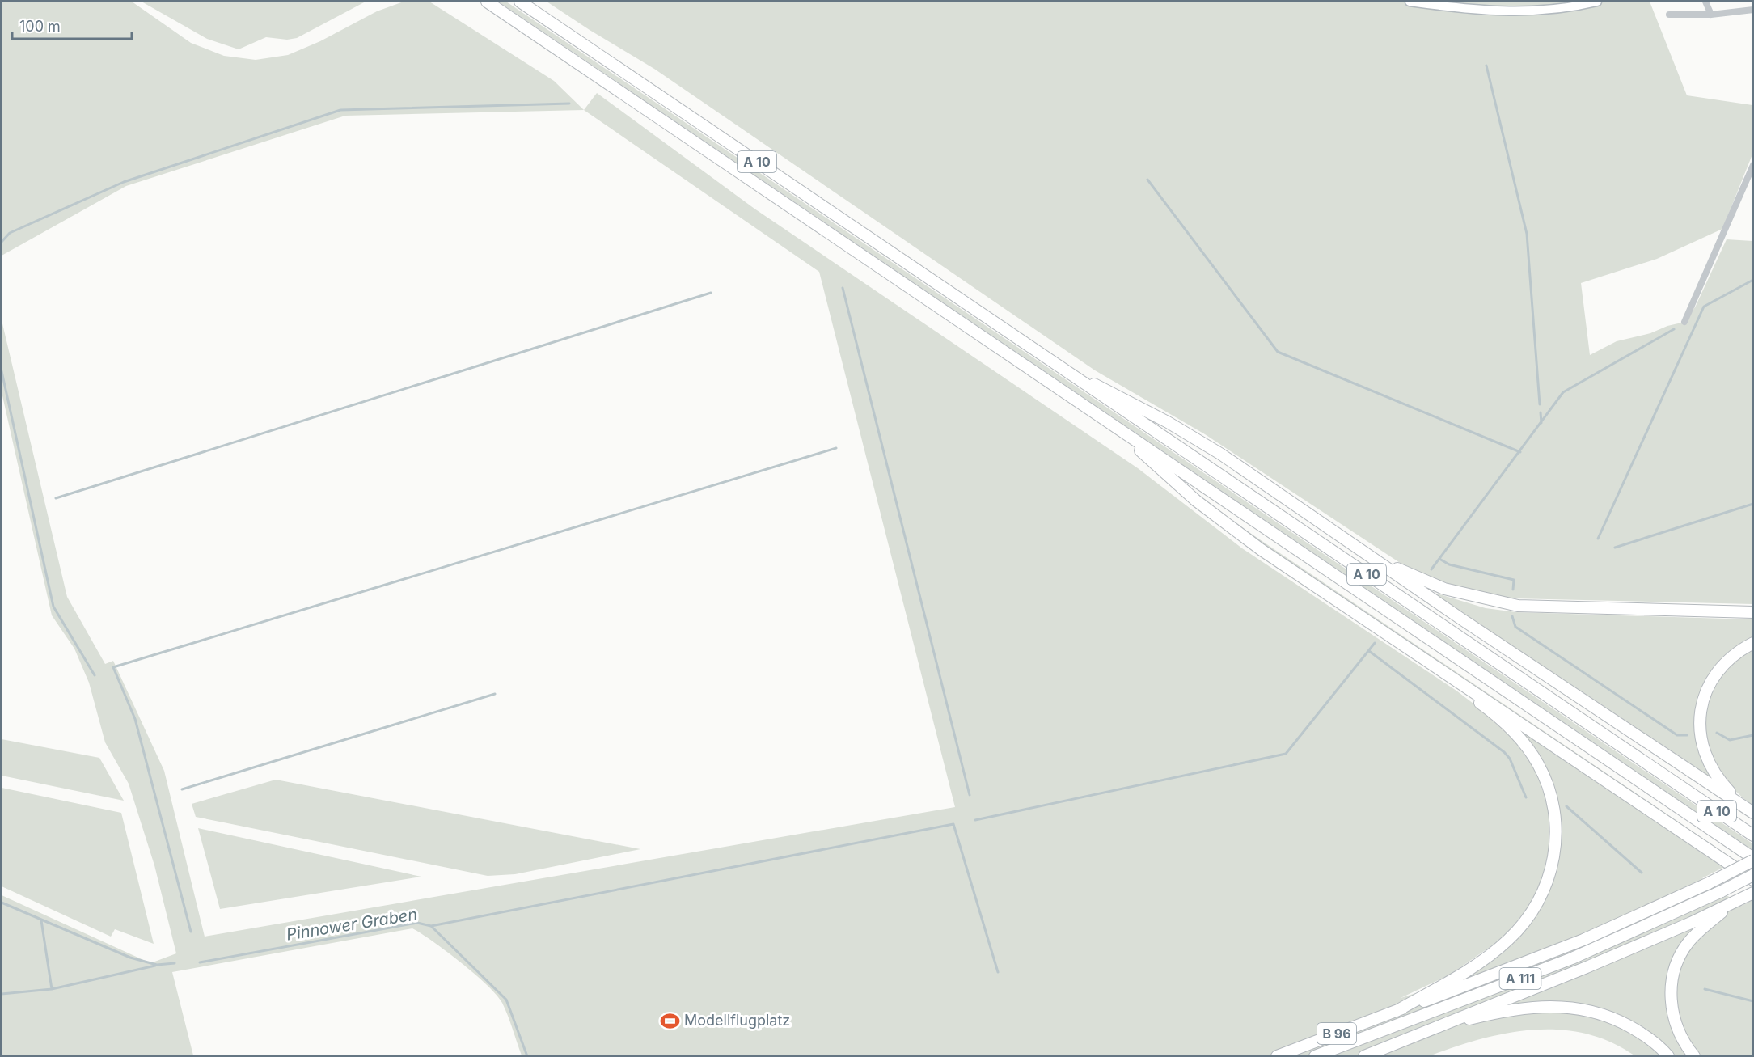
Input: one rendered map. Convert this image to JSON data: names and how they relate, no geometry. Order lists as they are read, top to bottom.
{
  "streets": {
    "highway": ["A 10", "A 111", "B 96"]
  },
  "crossings": [
    ["A 10", "A 111"],
    ["A 111", "B 96"]
  ],
  "water": ["Pinnower Graben"],
  "places": {
    "sports": ["Modellflugplatz"]
  },
  "scale_bar": "100 m"
}
